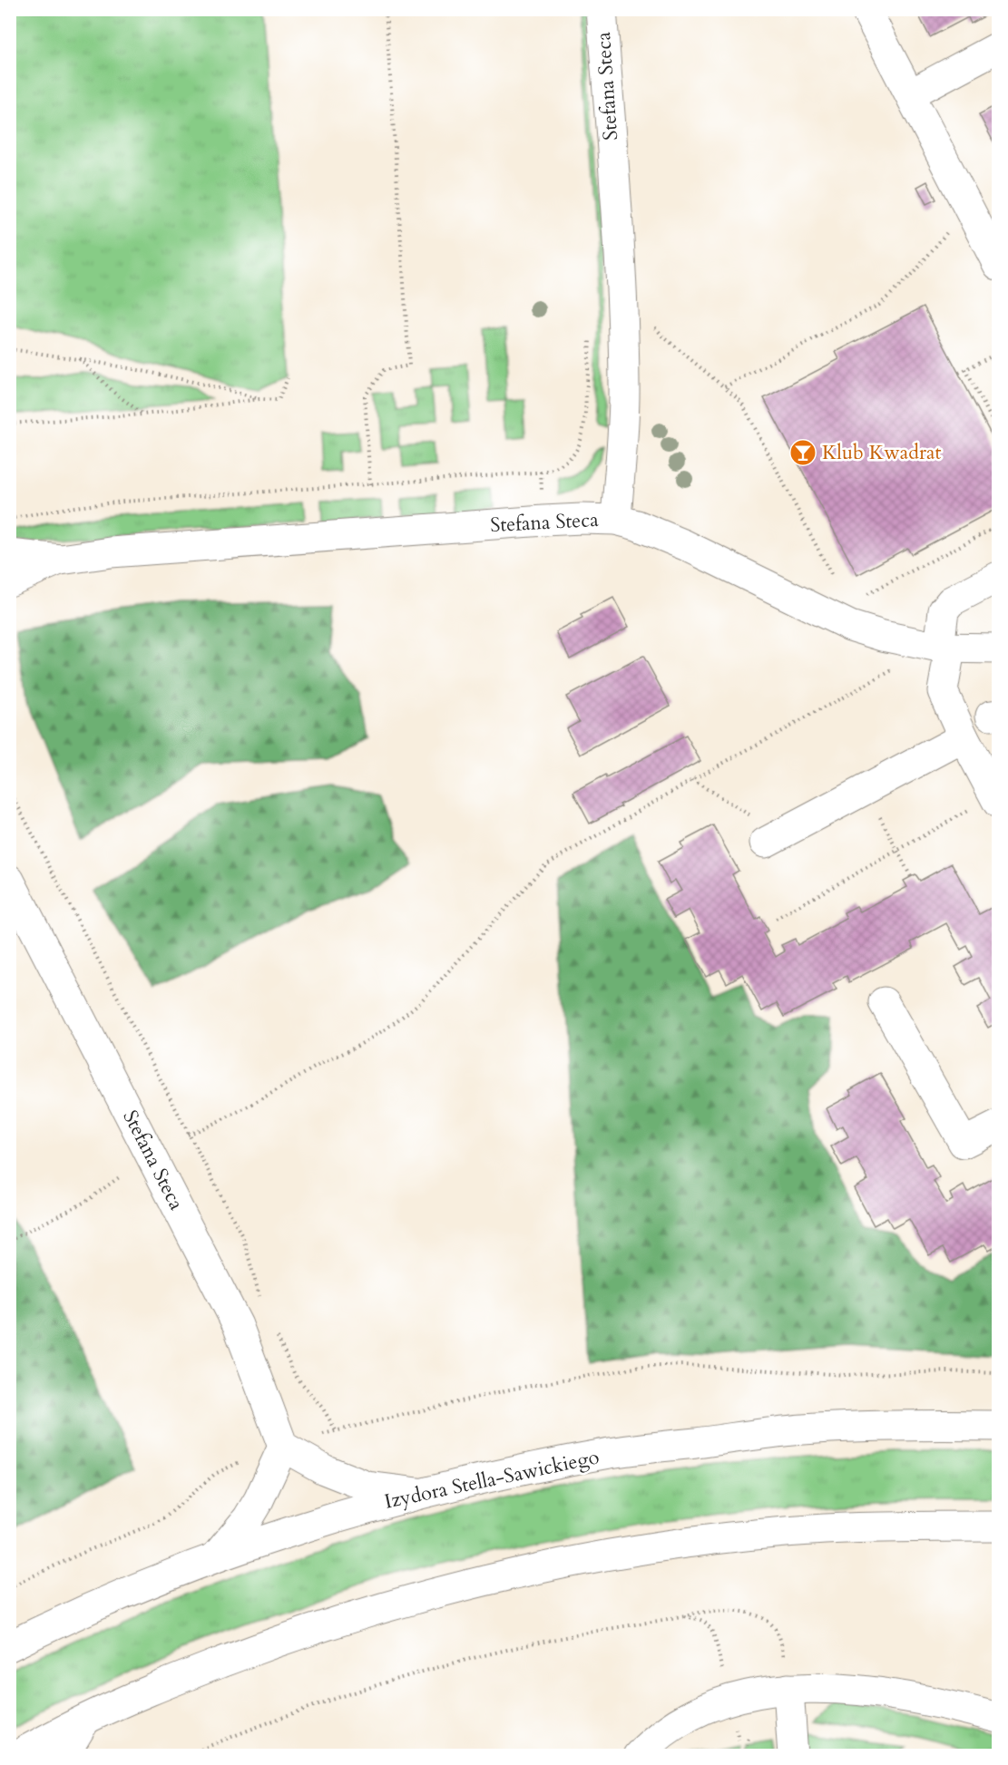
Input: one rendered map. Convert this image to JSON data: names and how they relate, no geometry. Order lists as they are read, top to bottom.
{
  "streets": {
    "street": ["Stefana Steca", "Izydora Stella-Sawickiego"]
  },
  "places": {
    "bar": ["Klub Kwadrat"]
  }
}
